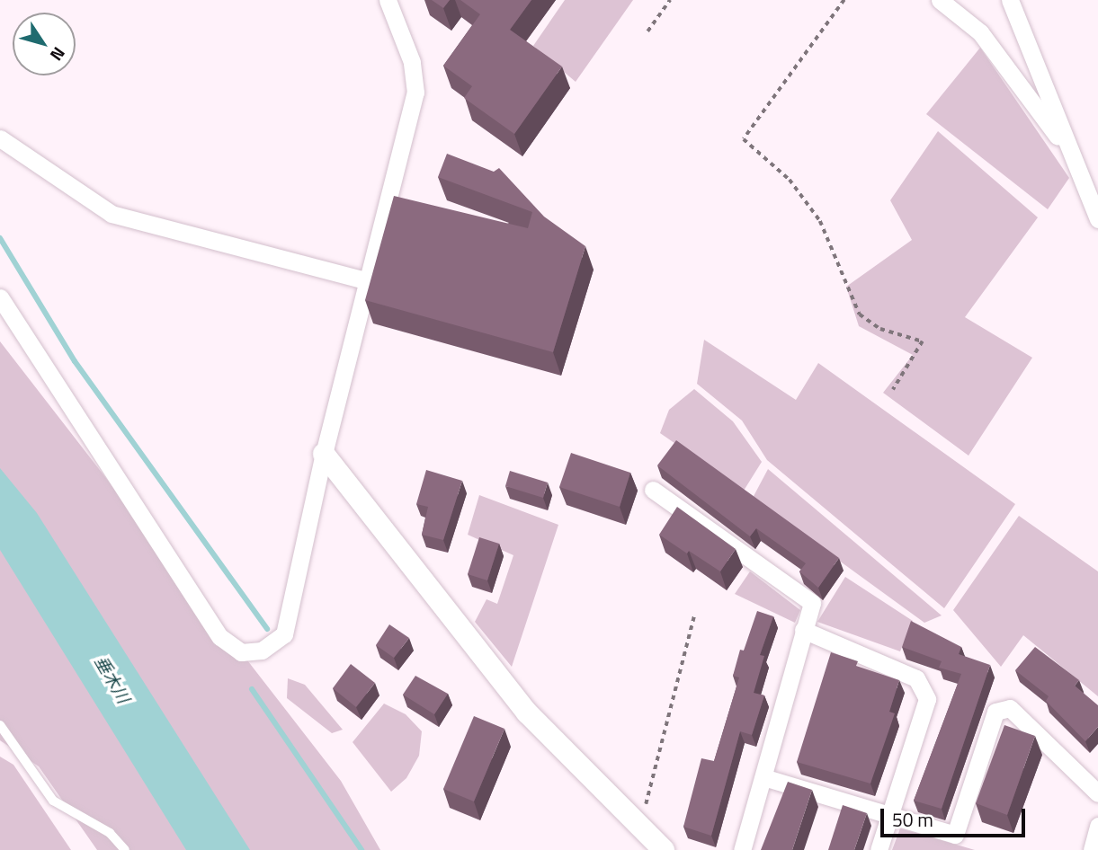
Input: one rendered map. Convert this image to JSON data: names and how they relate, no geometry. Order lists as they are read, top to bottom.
{
  "water": ["垂木川"],
  "scale_bar": "50 m",
  "north": "bottom right"
}
